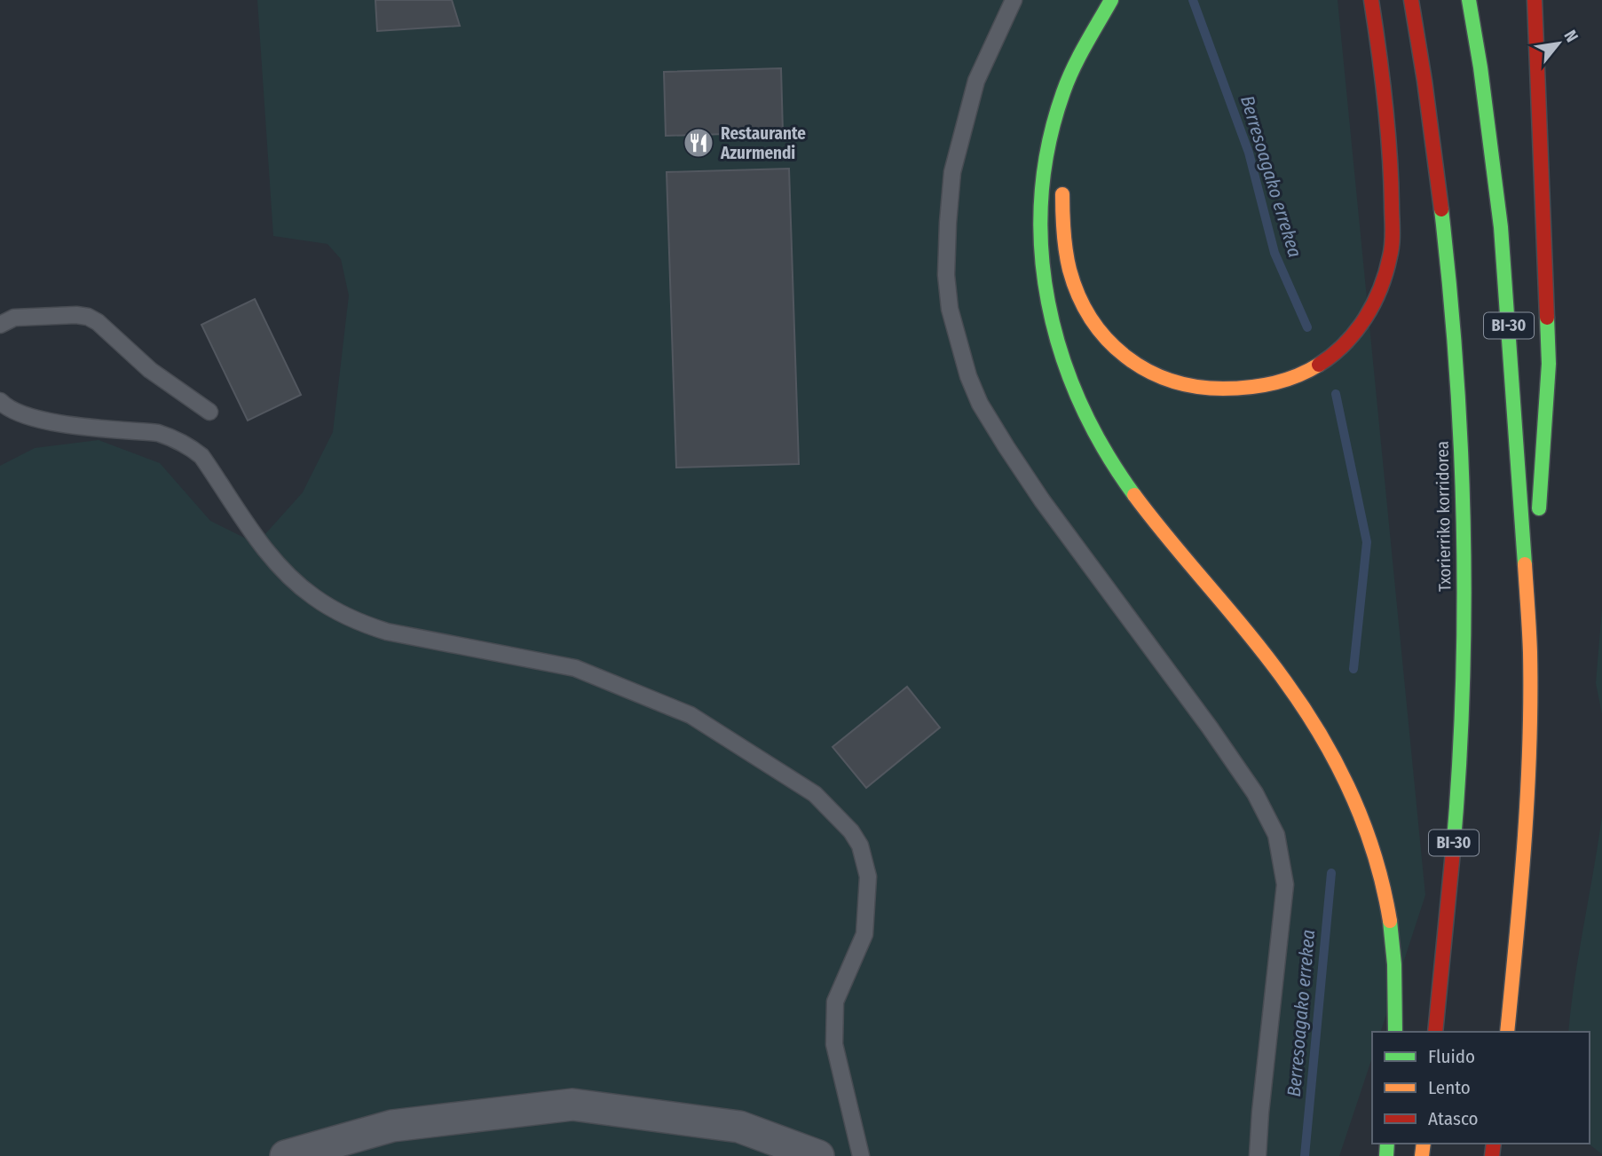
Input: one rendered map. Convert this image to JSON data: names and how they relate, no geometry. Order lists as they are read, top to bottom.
{
  "streets": {
    "highway": ["BI-30", "Txorierriko korridorea"]
  },
  "water": ["Berresoagako errekea"],
  "places": {
    "restaurant": ["Restaurante Azurmendi"]
  },
  "legend": ["Fluido", "Lento", "Atasco"],
  "north": "top right"
}
